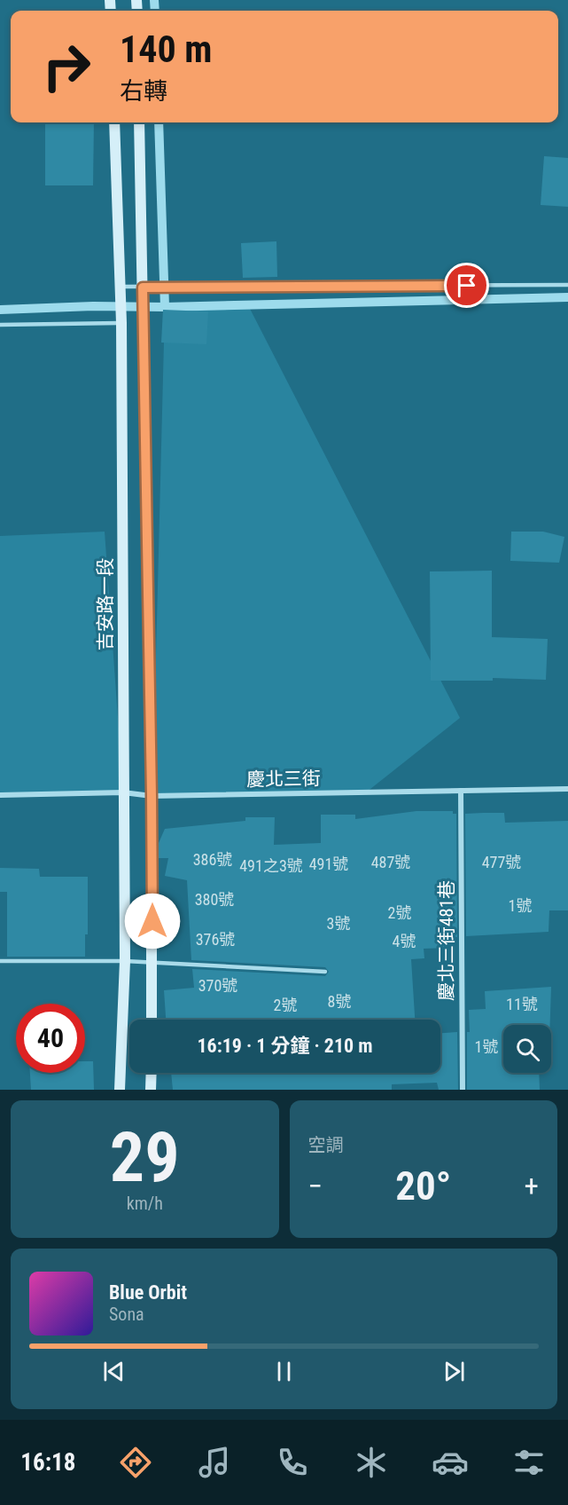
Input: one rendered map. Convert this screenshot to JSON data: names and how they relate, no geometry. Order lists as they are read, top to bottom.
{
  "streets": {
    "street": ["吉安路一段", "慶北三街", "慶北三街481巷"]
  },
  "crossings": [
    ["吉安路一段", "慶北三街"],
    ["慶北三街", "慶北三街481巷"]
  ],
  "house_numbers": [
    "386號",
    "487號",
    "477號",
    "491號",
    "491之3號",
    "380號",
    "1號",
    "2號",
    "3號",
    "376號",
    "4號",
    "370號",
    "8號",
    "11號",
    "2號",
    "1號"
  ],
  "page": {
    "turn": ["140 m", "右轉"],
    "limit": "40",
    "trip": "16:19 · 1 分鐘 · 210 m",
    "tile": [
      ["29", "km/h"],
      "空調"
    ],
    "heat": ["−", "20°", "+"],
    "song": ["Blue Orbit", "Sona"],
    "tabs": "16:18"
  }
}
